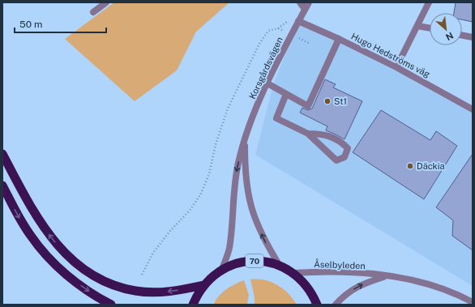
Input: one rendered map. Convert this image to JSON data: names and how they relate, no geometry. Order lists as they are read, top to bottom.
{
  "streets": {
    "highway": ["70"],
    "street": ["Hugo Hedströms väg", "Korsgårdsvägen", "Åselbyleden"]
  },
  "crossings": [
    ["Hugo Hedströms väg", "Korsgårdsvägen"],
    ["Korsgårdsvägen", "70"],
    ["70", "Åselbyleden"]
  ],
  "places": ["St1", "Däckia"],
  "scale_bar": "50 m",
  "north": "bottom right"
}
